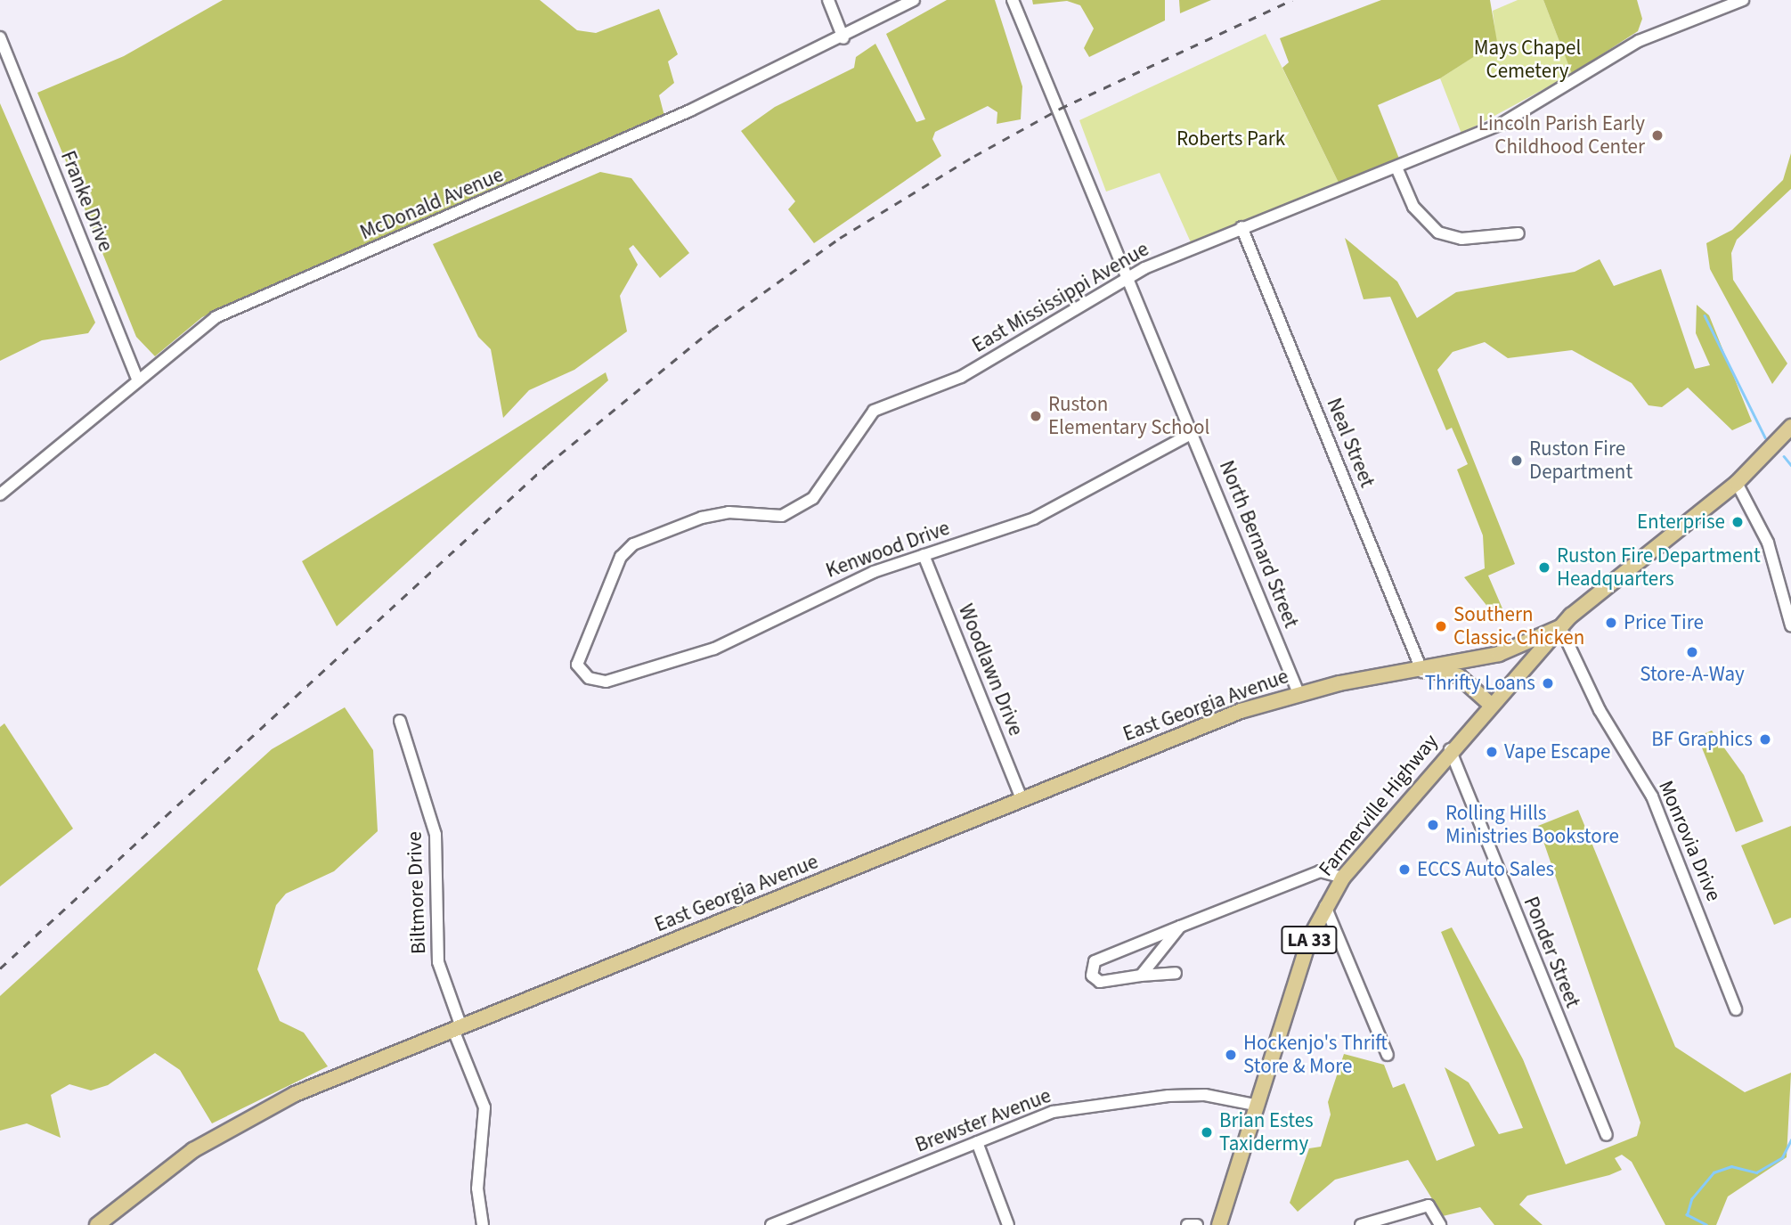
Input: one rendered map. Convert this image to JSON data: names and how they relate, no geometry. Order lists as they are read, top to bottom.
{
  "streets": {
    "main road": ["East Georgia Avenue", "Farmerville Highway", "LA 33"],
    "street": [
      "Franke Drive",
      "McDonald Avenue",
      "East Mississippi Avenue",
      "Neal Street",
      "North Bernard Street",
      "Kenwood Drive",
      "Woodlawn Drive",
      "Monrovia Drive",
      "Biltmore Drive",
      "Ponder Street",
      "Brewster Avenue"
    ]
  },
  "crossings": [
    ["Franke Drive", "McDonald Avenue"],
    ["East Mississippi Avenue", "Neal Street"],
    ["East Mississippi Avenue", "North Bernard Street"],
    ["East Mississippi Avenue", "Kenwood Drive"],
    ["Neal Street", "East Georgia Avenue"],
    ["North Bernard Street", "Kenwood Drive"],
    ["North Bernard Street", "East Georgia Avenue"],
    ["Kenwood Drive", "Woodlawn Drive"],
    ["Woodlawn Drive", "East Georgia Avenue"],
    ["East Georgia Avenue", "Biltmore Drive"],
    ["Farmerville Highway", "Ponder Street"],
    ["Farmerville Highway", "Brewster Avenue"]
  ],
  "parks": ["Mays Chapel Cemetery", "Roberts Park"],
  "places": [
    "Lincoln Parish Early Childhood Center",
    "Ruston Elementary School",
    "Ruston Fire Department",
    "Enterprise",
    "Ruston Fire Department Headquarters",
    "Price Tire",
    "Southern Classic Chicken",
    "Store-A-Way",
    "Thrifty Loans",
    "BF Graphics",
    "Vape Escape",
    "Rolling Hills Ministries Bookstore",
    "ECCS Auto Sales",
    "Hockenjo's Thrift Store & More",
    "Brian Estes Taxidermy"
  ]
}
